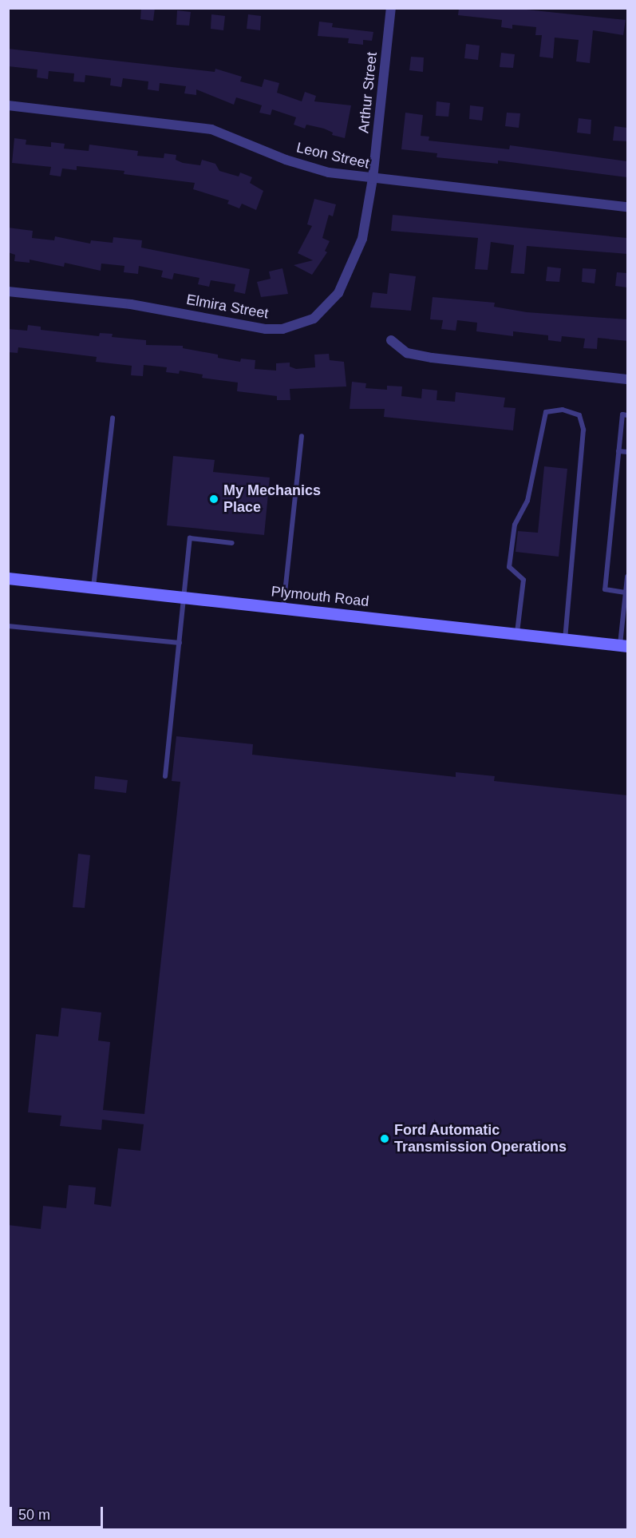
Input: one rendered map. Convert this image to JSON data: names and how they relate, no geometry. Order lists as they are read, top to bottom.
{
  "streets": {
    "main road": ["Plymouth Road"],
    "street": ["Arthur Street", "Leon Street", "Elmira Street"]
  },
  "crossings": [
    ["Arthur Street", "Leon Street"],
    ["Arthur Street", "Elmira Street"],
    ["Leon Street", "Elmira Street"]
  ],
  "places": ["My Mechanics Place", "Ford Automatic Transmission Operations"],
  "scale_bar": "50 m"
}
